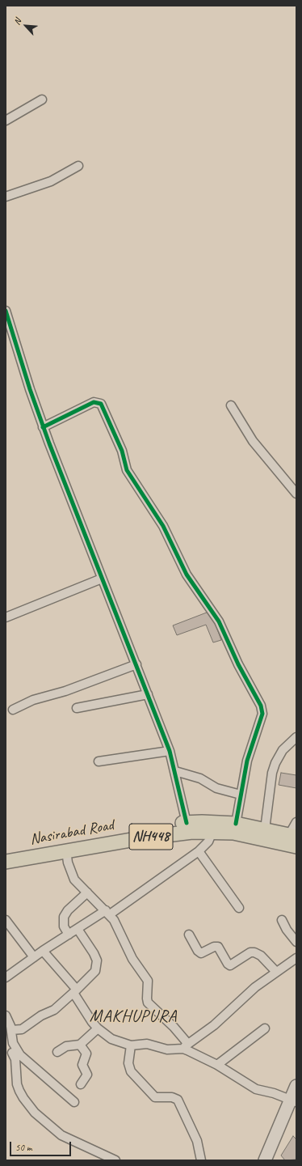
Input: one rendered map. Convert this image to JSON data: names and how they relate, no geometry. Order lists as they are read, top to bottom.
{
  "streets": {
    "highway": ["Nasirabad Road", "NH448"]
  },
  "districts": ["MAKHUPURA"],
  "scale_bar": "50 m",
  "north": "top left"
}
